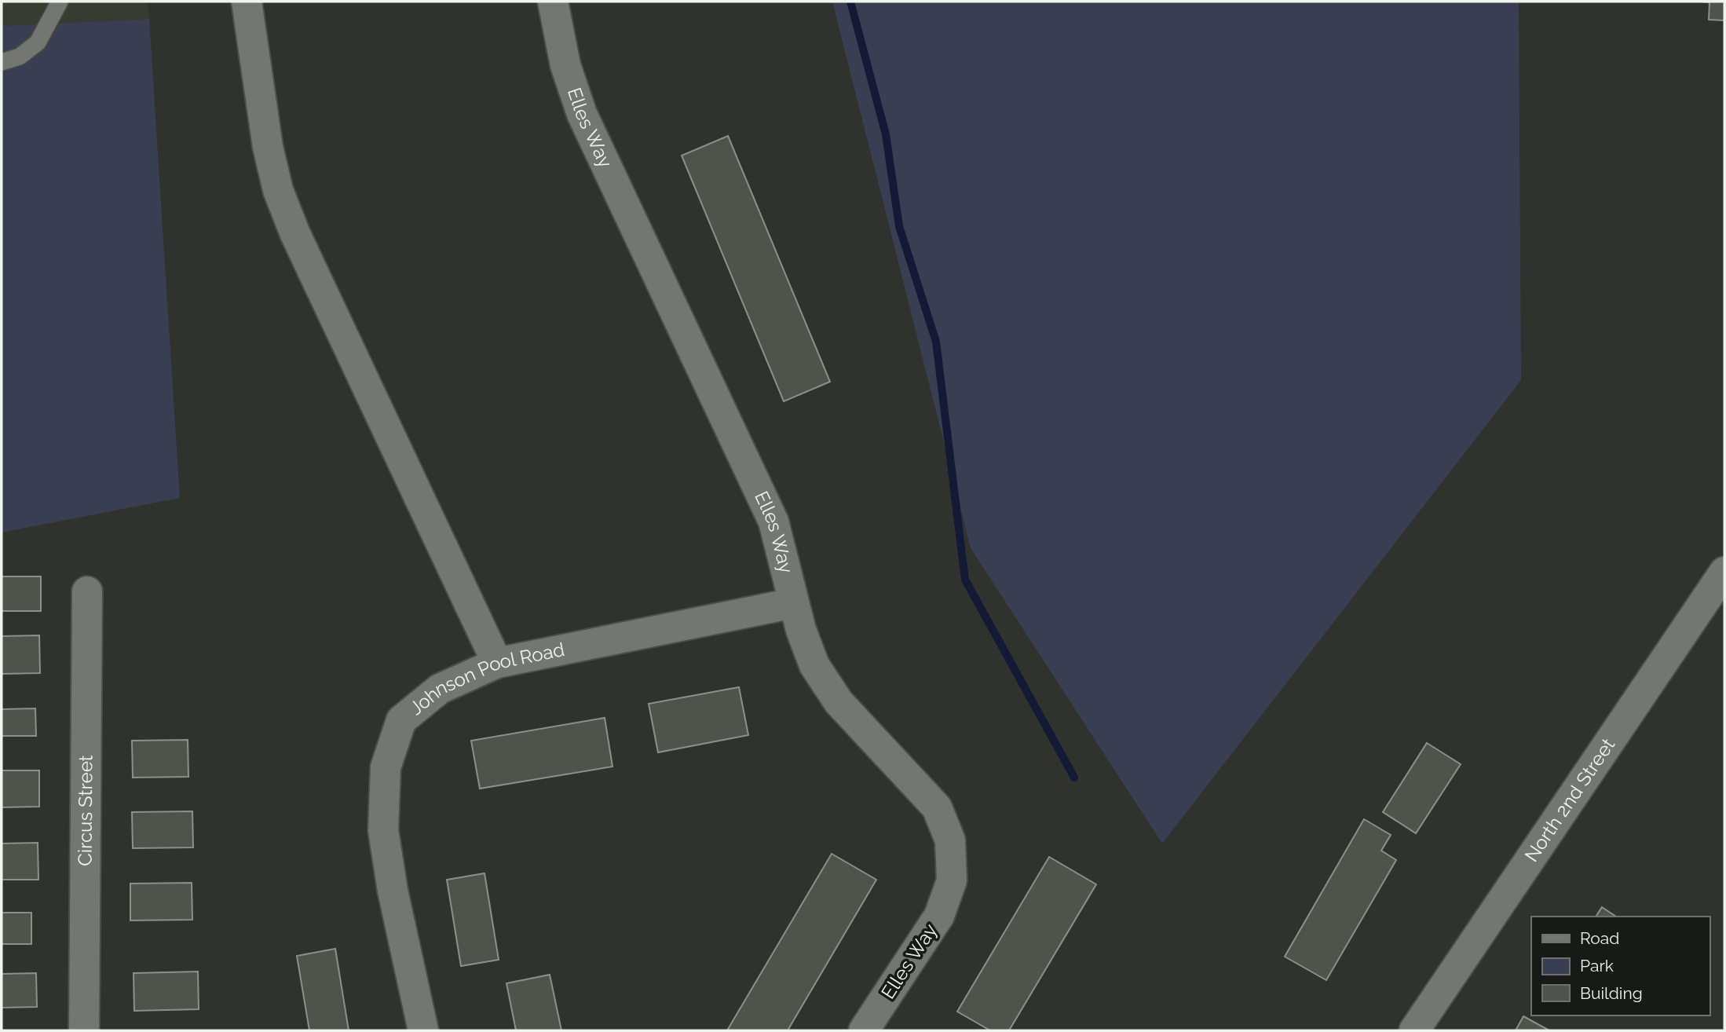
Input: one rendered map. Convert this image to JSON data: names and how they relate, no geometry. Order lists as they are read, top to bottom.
{
  "streets": {
    "street": [
      "Elles Way",
      "Johnson Pool Road",
      "North 2nd Street",
      "Circus Street"
    ]
  },
  "crossings": [
    ["Elles Way", "Johnson Pool Road"]
  ],
  "legend": ["Road", "Park", "Building"]
}
